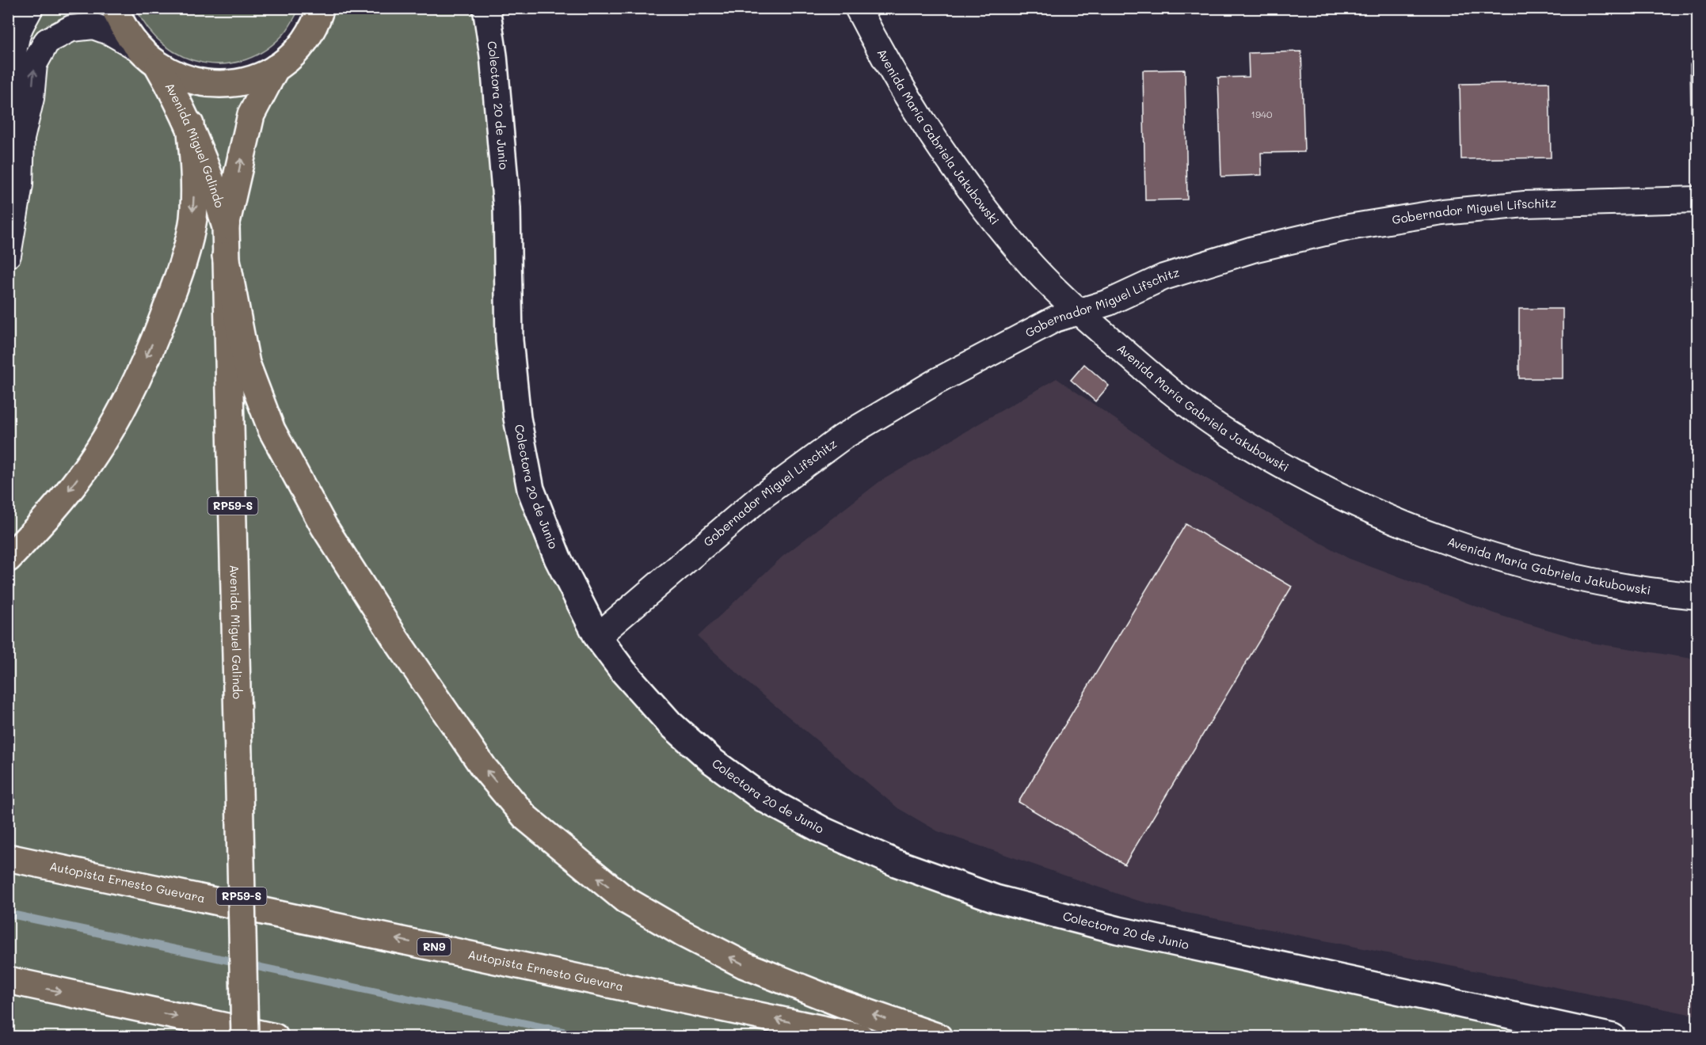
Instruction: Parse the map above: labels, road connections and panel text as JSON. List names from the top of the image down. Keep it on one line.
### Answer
{"streets":{"main road":["Colectora 20 de Junio","Avenida Miguel Galindo","RP59-S","Autopista Ernesto Guevara","RN9"],"street":["Avenida María Gabriela Jakubowski","Gobernador Miguel Lifschitz"]},"crossings":[["Colectora 20 de Junio","Gobernador Miguel Lifschitz"],["Avenida María Gabriela Jakubowski","Gobernador Miguel Lifschitz"]],"house_numbers":["1940"]}
